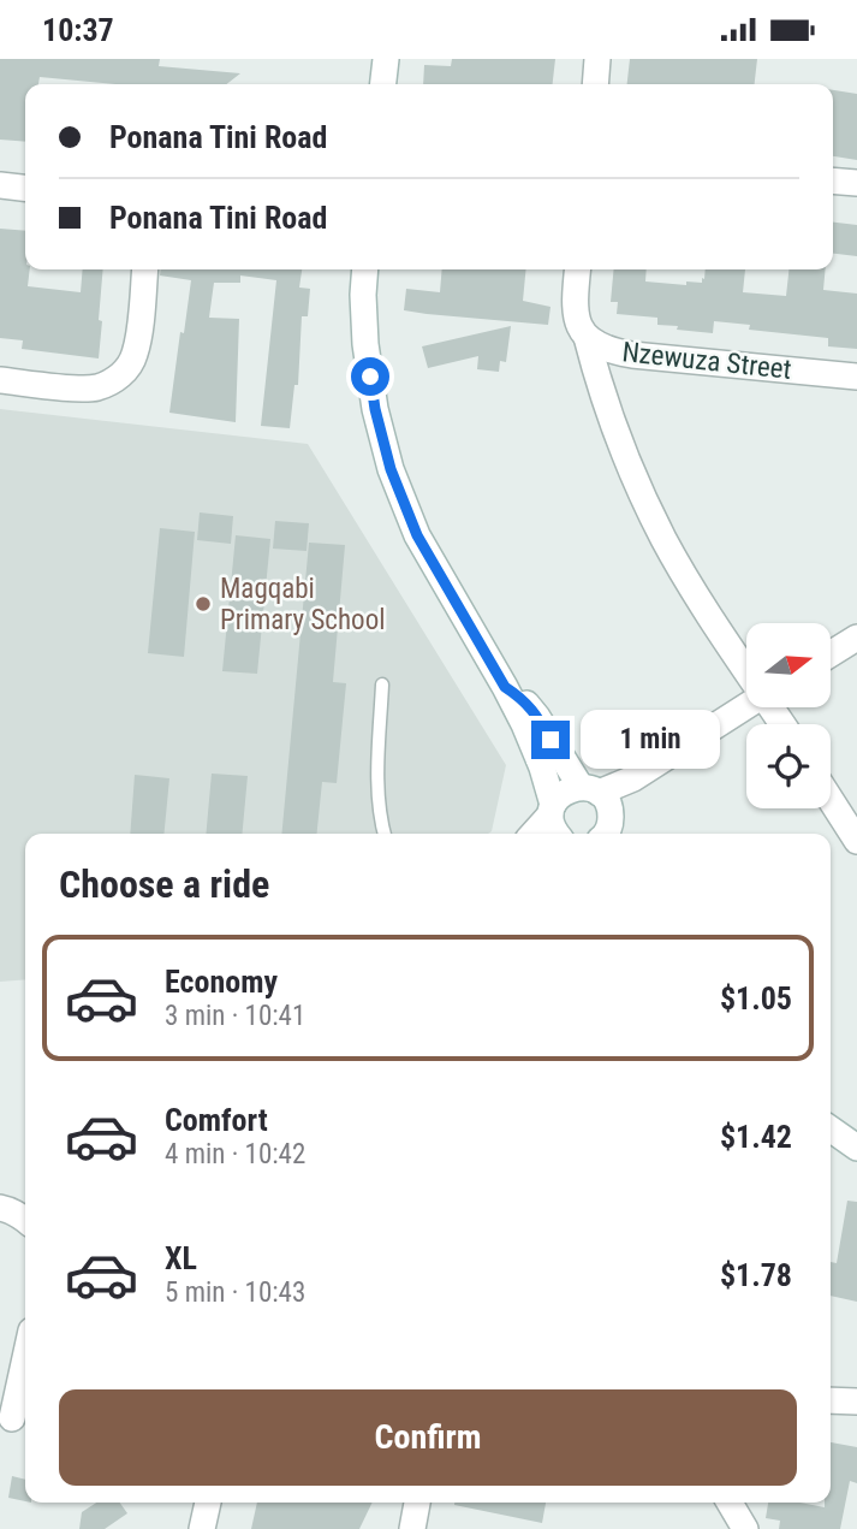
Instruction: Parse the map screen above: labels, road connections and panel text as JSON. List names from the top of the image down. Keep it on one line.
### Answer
{"streets":{"street":["Nzewuza Street"]},"places":["Magqabi Primary School"],"north":"right","page":{"status":"10:37","banner":["Ponana Tini Road","Ponana Tini Road"],"bubble":"1 min","heading":"Choose a ride","list":[{"name":"Economy","note":"3 min · 10:41","value":"$1.05"},{"name":"Comfort","note":"4 min · 10:42","value":"$1.42"},{"name":"XL","note":"5 min · 10:43","value":"$1.78"}],"buttons":"Confirm"}}
